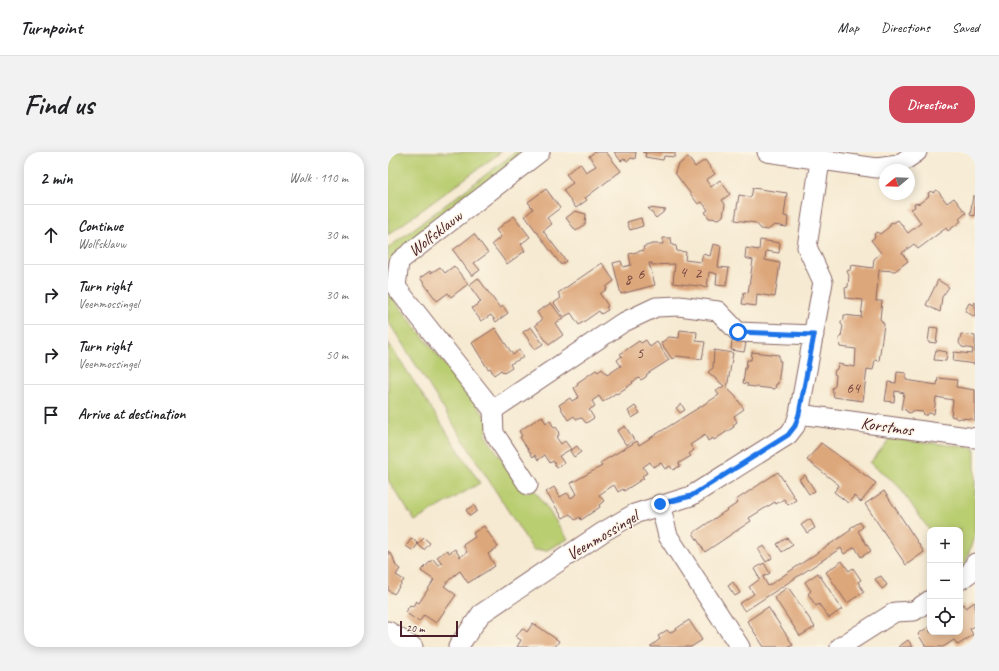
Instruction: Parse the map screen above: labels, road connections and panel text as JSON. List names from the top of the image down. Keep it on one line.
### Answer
{"streets":{"street":["Wolfsklauw","Korstmos","Veenmossingel"]},"crossings":[["Korstmos","Veenmossingel"]],"house_numbers":["4","2","6","8","5","64"],"scale_bar":"20 m","north":"left","page":{"header":"Turnpoint","nav":["Map","Directions","Saved"],"buttons":"Directions","title":"Find us","heading":["2 min","Walk · 110 m"],"list":[["Continue","Wolfsklauw","30 m"],["Turn right","Veenmossingel","30 m"],["Turn right","Veenmossingel","50 m"],"Arrive at destination"],"map_buttons":["+","−"],"scale":"20 m"}}
